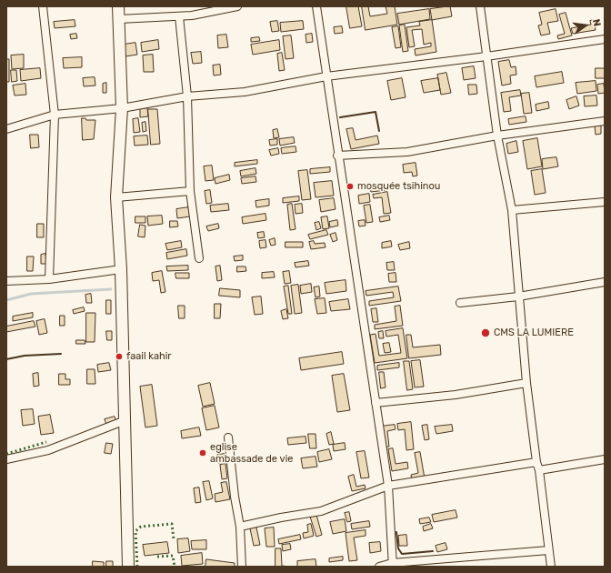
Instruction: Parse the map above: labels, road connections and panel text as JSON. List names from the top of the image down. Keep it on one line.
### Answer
{"places":["mosquée tsihinou","CMS LA LUMIERE","faail kahir","eglise ambassade de vie"],"north":"right"}
